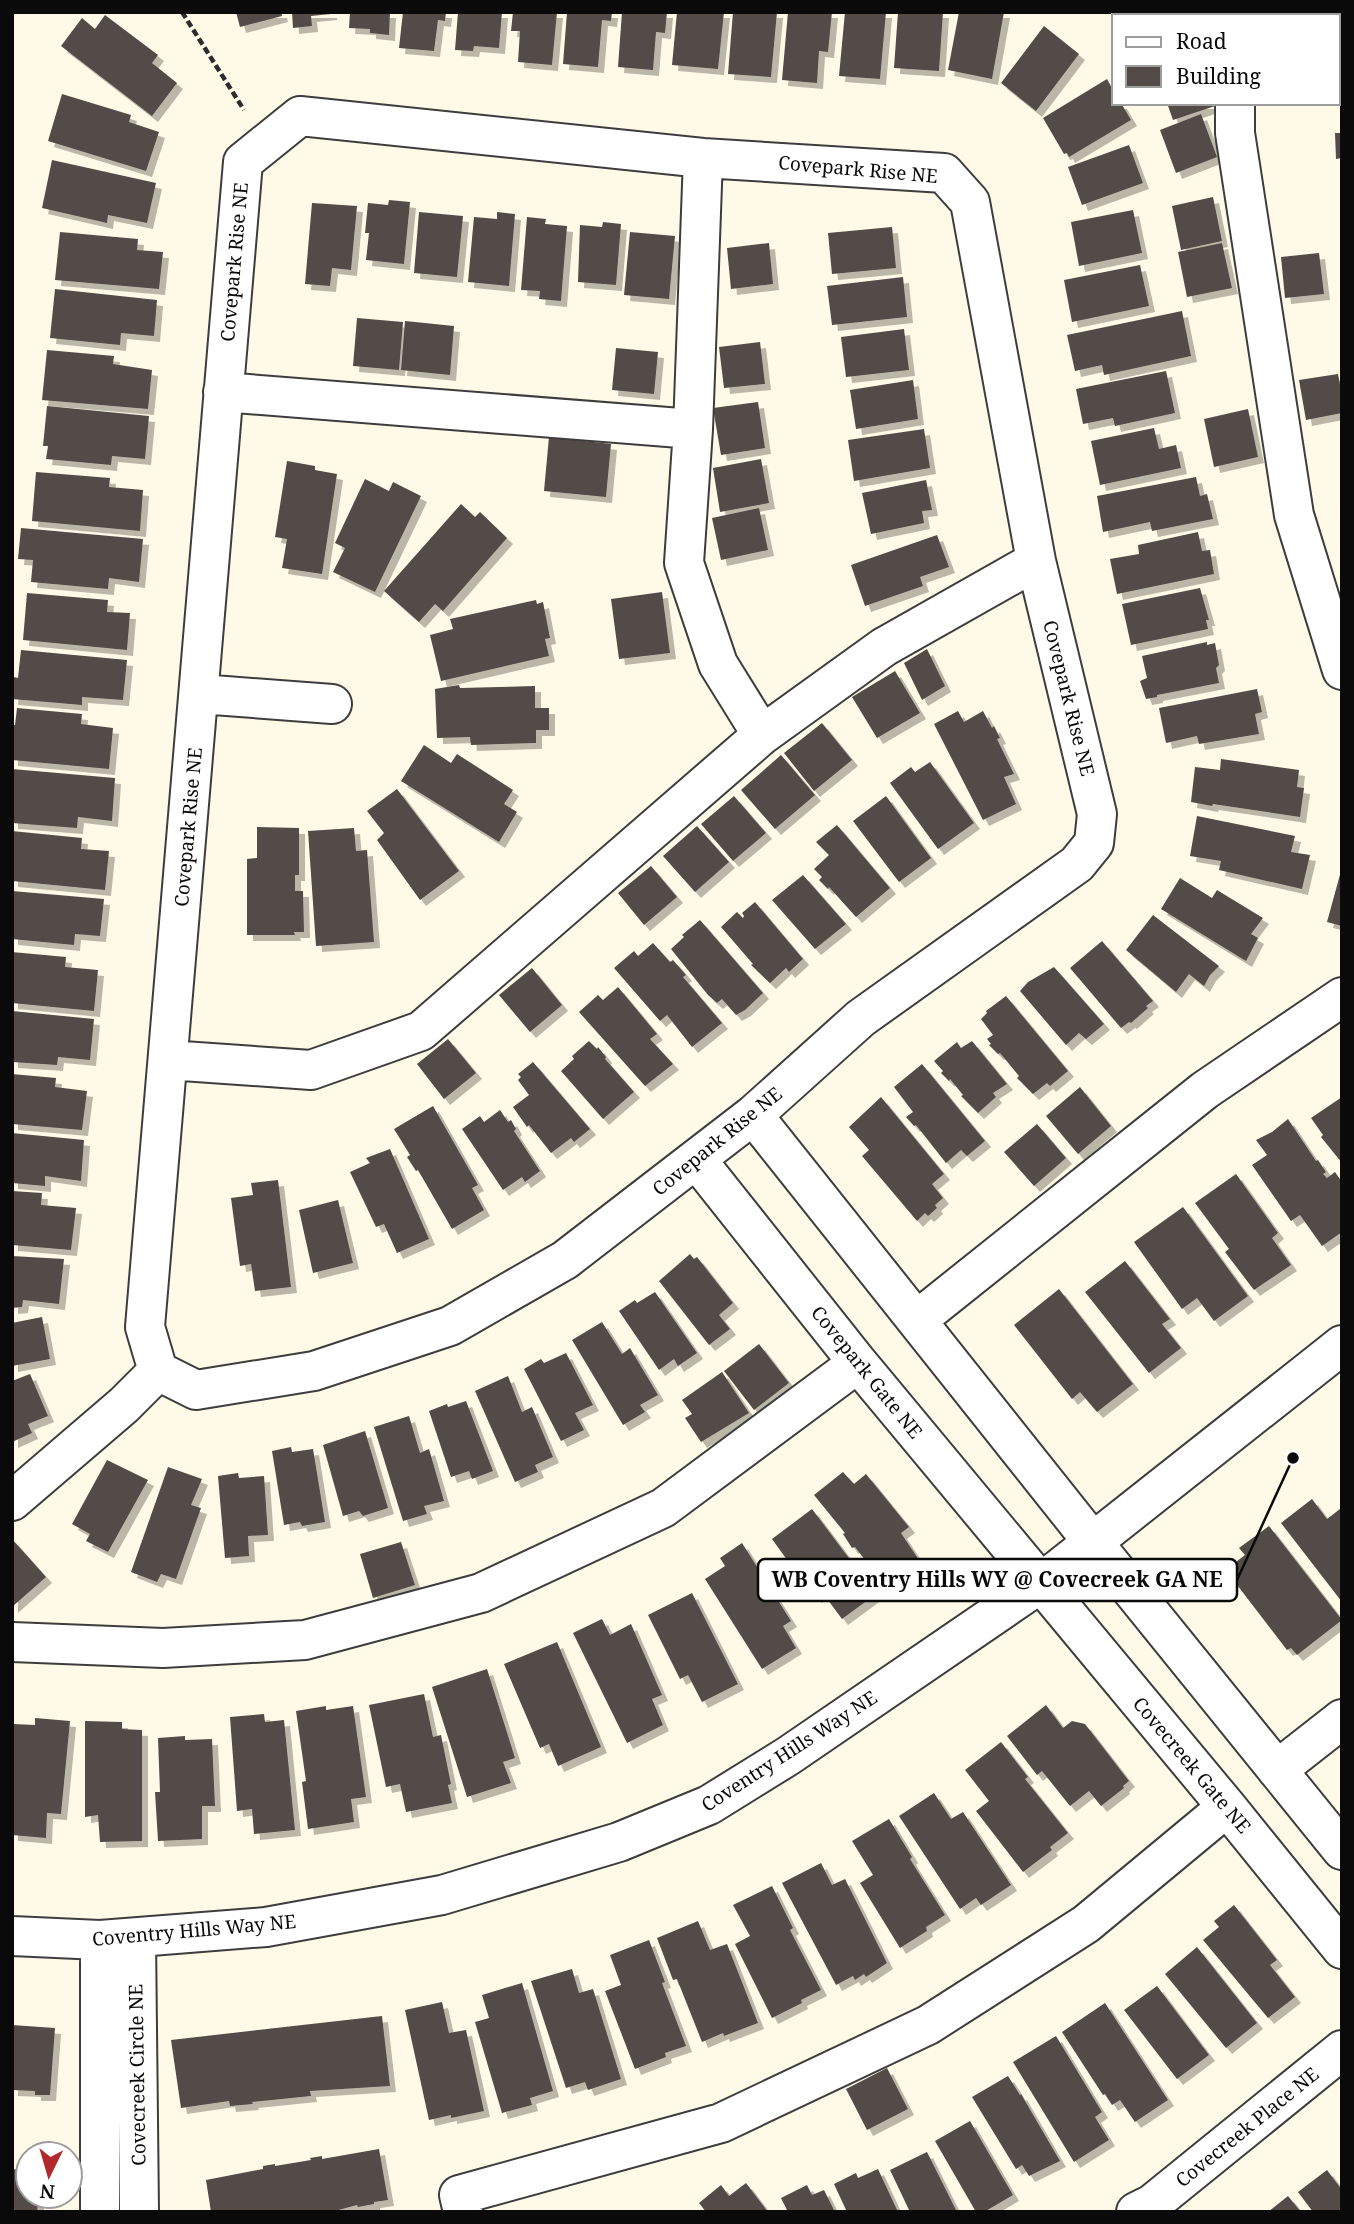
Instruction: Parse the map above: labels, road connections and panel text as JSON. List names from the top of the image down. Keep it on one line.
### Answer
{"streets":{"street":["Covepark Rise NE","Covepark Gate NE","Coventry Hills Way NE","Covecreek Gate NE","Covecreek Circle NE","Covecreek Place NE"]},"crossings":[["Covepark Rise NE","Covepark Gate NE"],["Covepark Gate NE","Coventry Hills Way NE"],["Covepark Gate NE","Covecreek Gate NE"],["Coventry Hills Way NE","Covecreek Gate NE"],["Coventry Hills Way NE","Covecreek Circle NE"]],"places":["WB Coventry Hills WY @ Covecreek GA NE"],"legend":["Road","Building"],"north":"bottom"}
